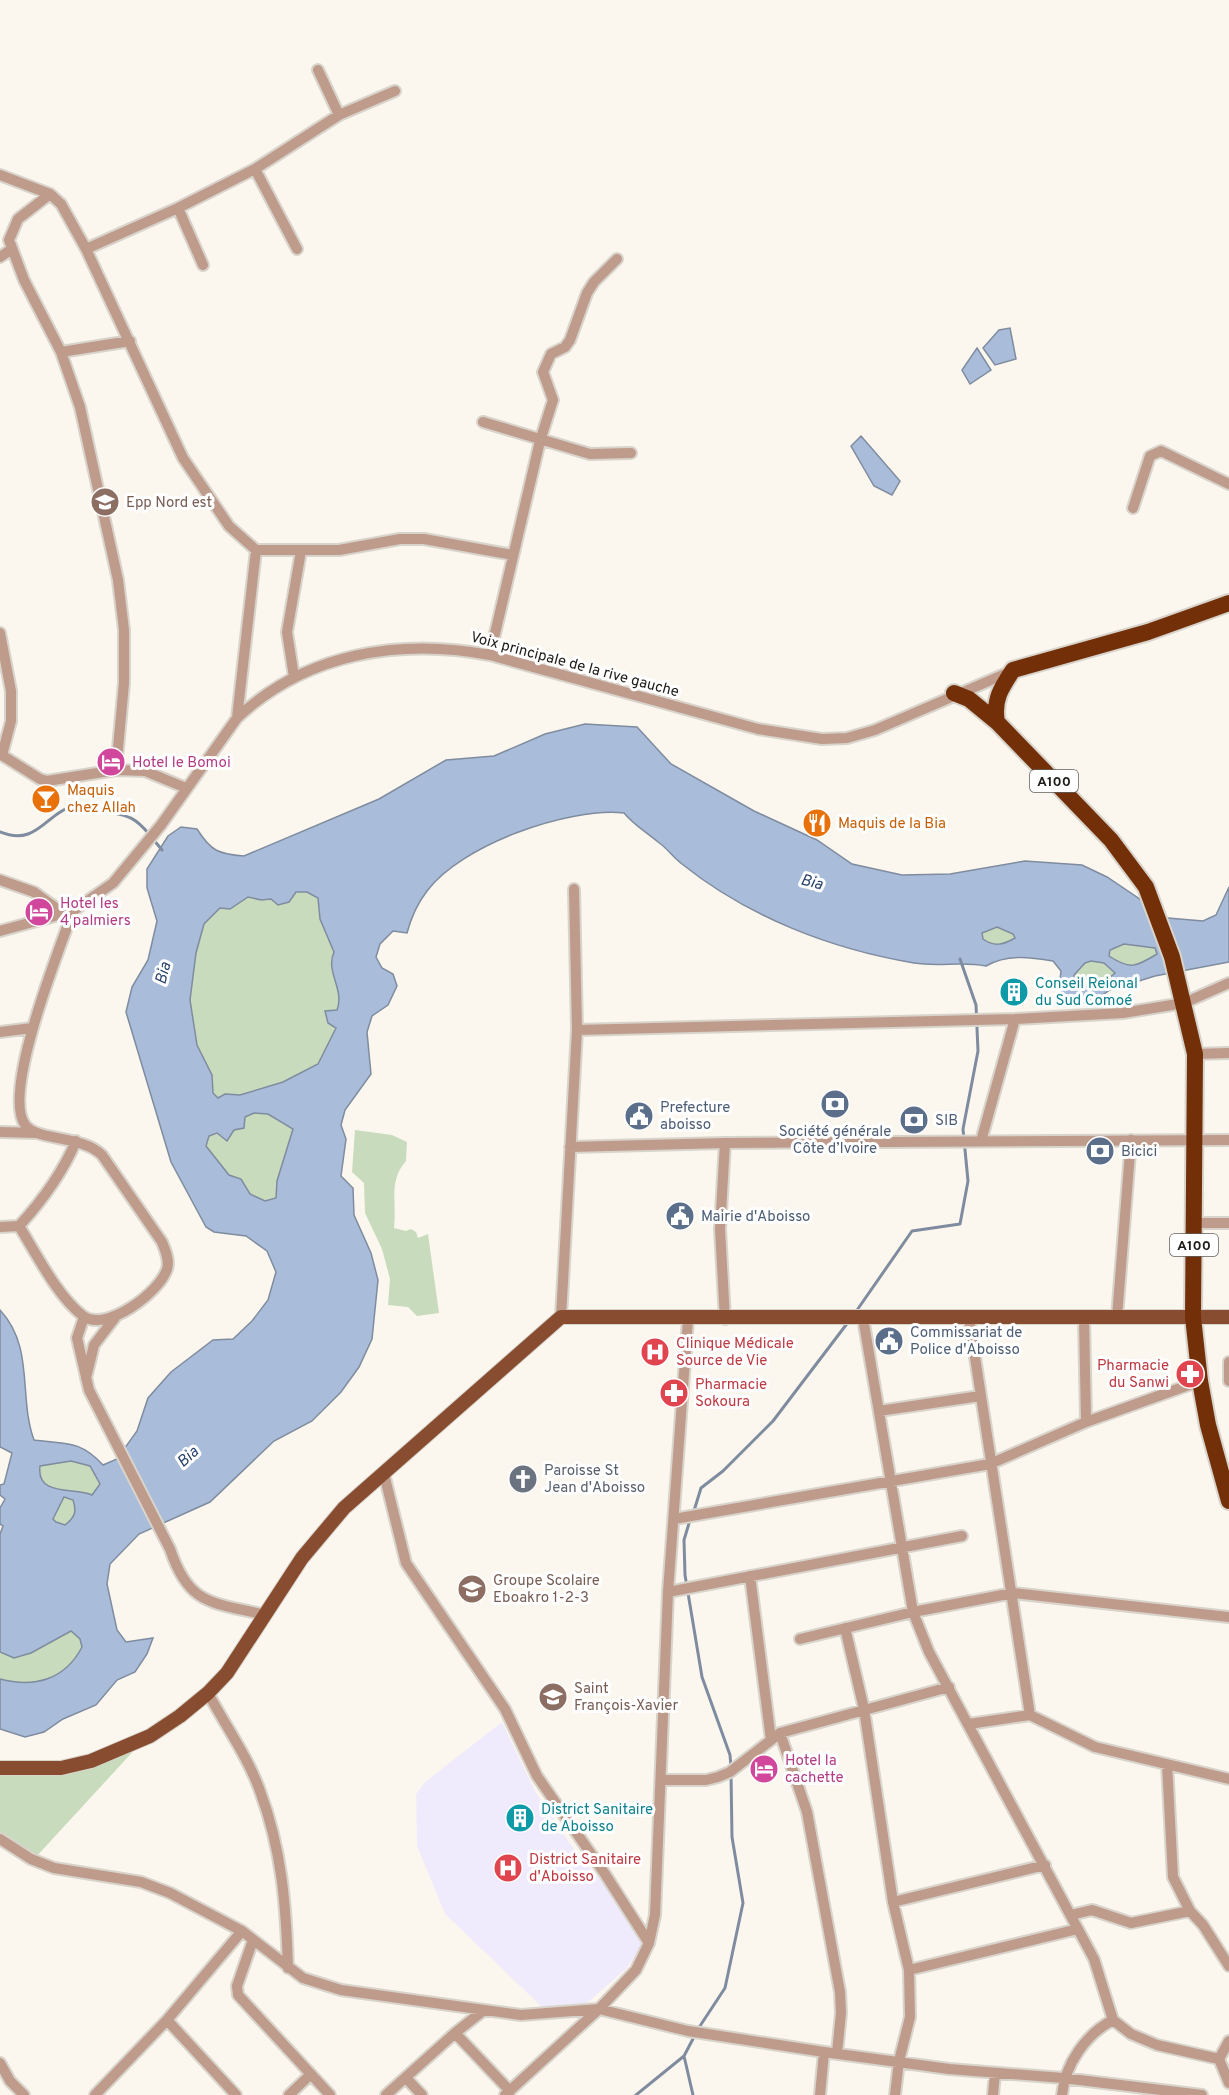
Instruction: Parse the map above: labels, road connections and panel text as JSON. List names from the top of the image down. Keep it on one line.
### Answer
{"streets":{"highway":["A100"],"street":["Voix principale de la rive gauche"]},"water":["Bia"],"places":{"school or university":["Epp Nord est","Groupe Scolaire Eboakro 1-2-3","Saint François-Xavier"],"hotel":["Hotel le Bomoi","Hotel les 4 palmiers","Hotel la cachette"],"bar":["Maquis chez Allah"],"restaurant":["Maquis de la Bia"],"building":["Conseil Reional du Sud Comoé","District Sanitaire de Aboisso"],"bank":["Société générale Côte d’Ivoire","SIB","Bicici"],"public building":["Prefecture aboisso","Mairie d'Aboisso","Commissariat de Police d'Aboisso"],"hospital":["Clinique Médicale Source de Vie","District Sanitaire d'Aboisso"],"pharmacy":["Pharmacie du Sanwi","Pharmacie Sokoura"],"church":["Paroisse St Jean d'Aboisso"]}}
